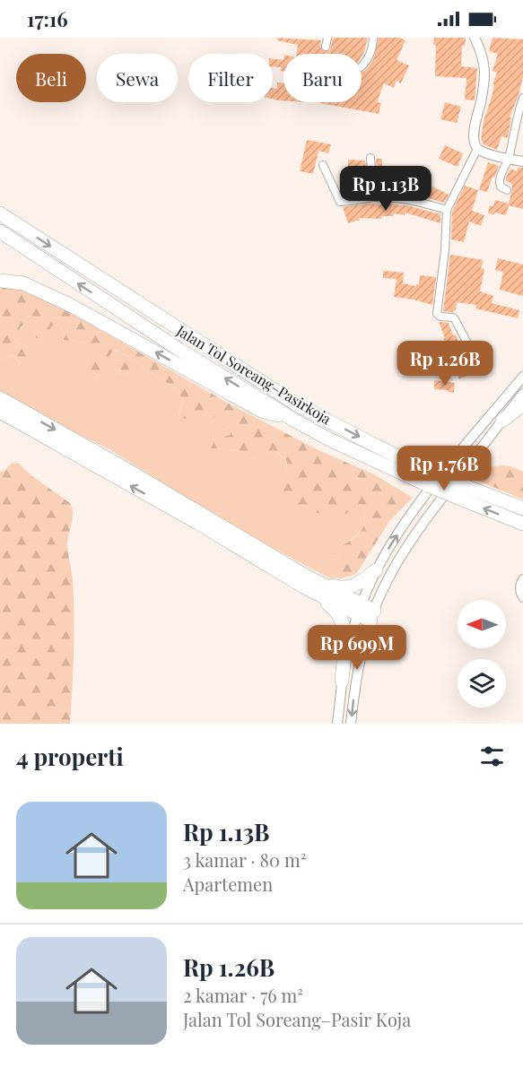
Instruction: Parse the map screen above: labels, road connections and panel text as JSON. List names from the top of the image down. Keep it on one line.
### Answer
{"streets":{"highway":["Jalan Tol Soreang–Pasirkoja"]},"north":"left","page":{"status":"17:16","chip":["Beli","Sewa","Filter","Baru"],"price":["Rp 1.13B","Rp 1.26B","Rp 1.76B","Rp 699M"],"heading":"4 properti","list":[{"name":"Rp 1.13B","note":"3 kamar · 80 m² · Apartemen"},{"name":"Rp 1.26B","note":"2 kamar · 76 m² · Jalan Tol Soreang–Pasir Koja"}]}}
